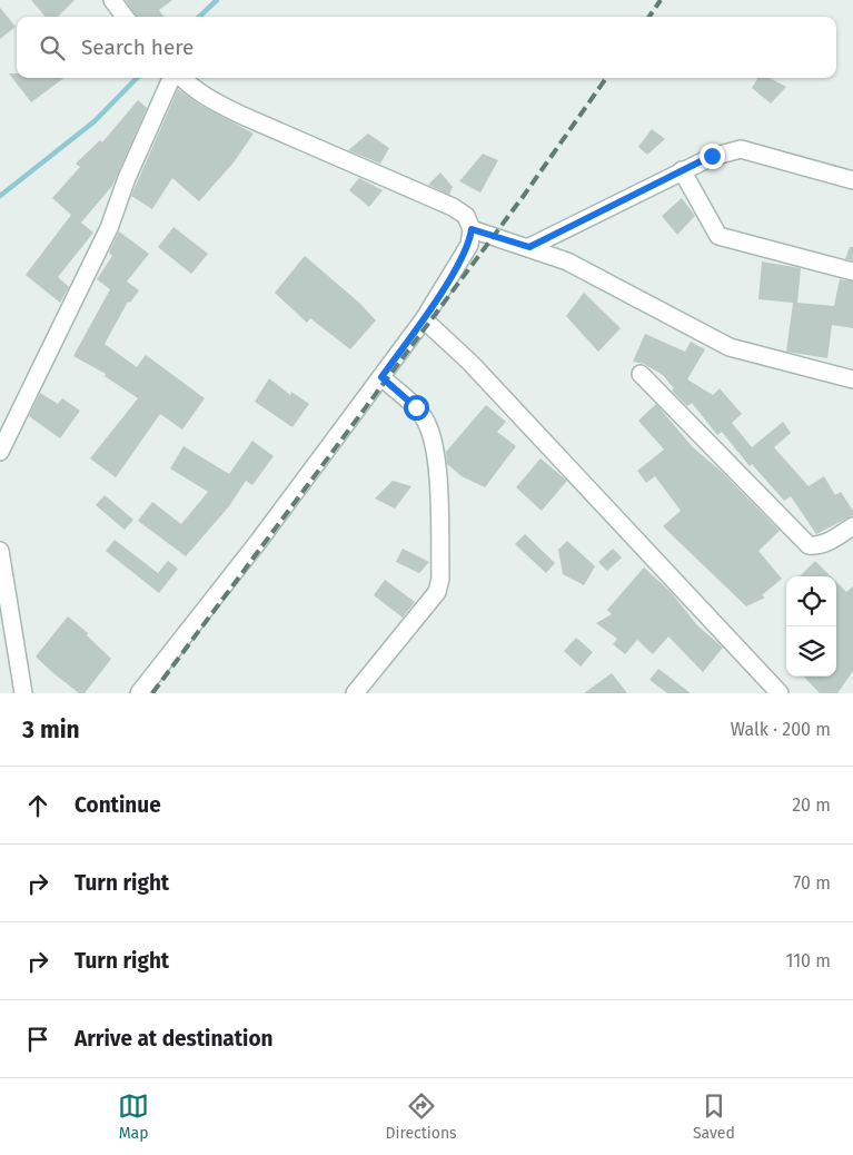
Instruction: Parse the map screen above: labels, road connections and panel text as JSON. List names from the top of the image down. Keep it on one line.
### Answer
{"page":{"search":"Search here","heading":["3 min","Walk · 200 m"],"list":[["Continue","20 m"],["Turn right","70 m"],["Turn right","110 m"],"Arrive at destination"],"nav":["Map","Directions","Saved"]}}
